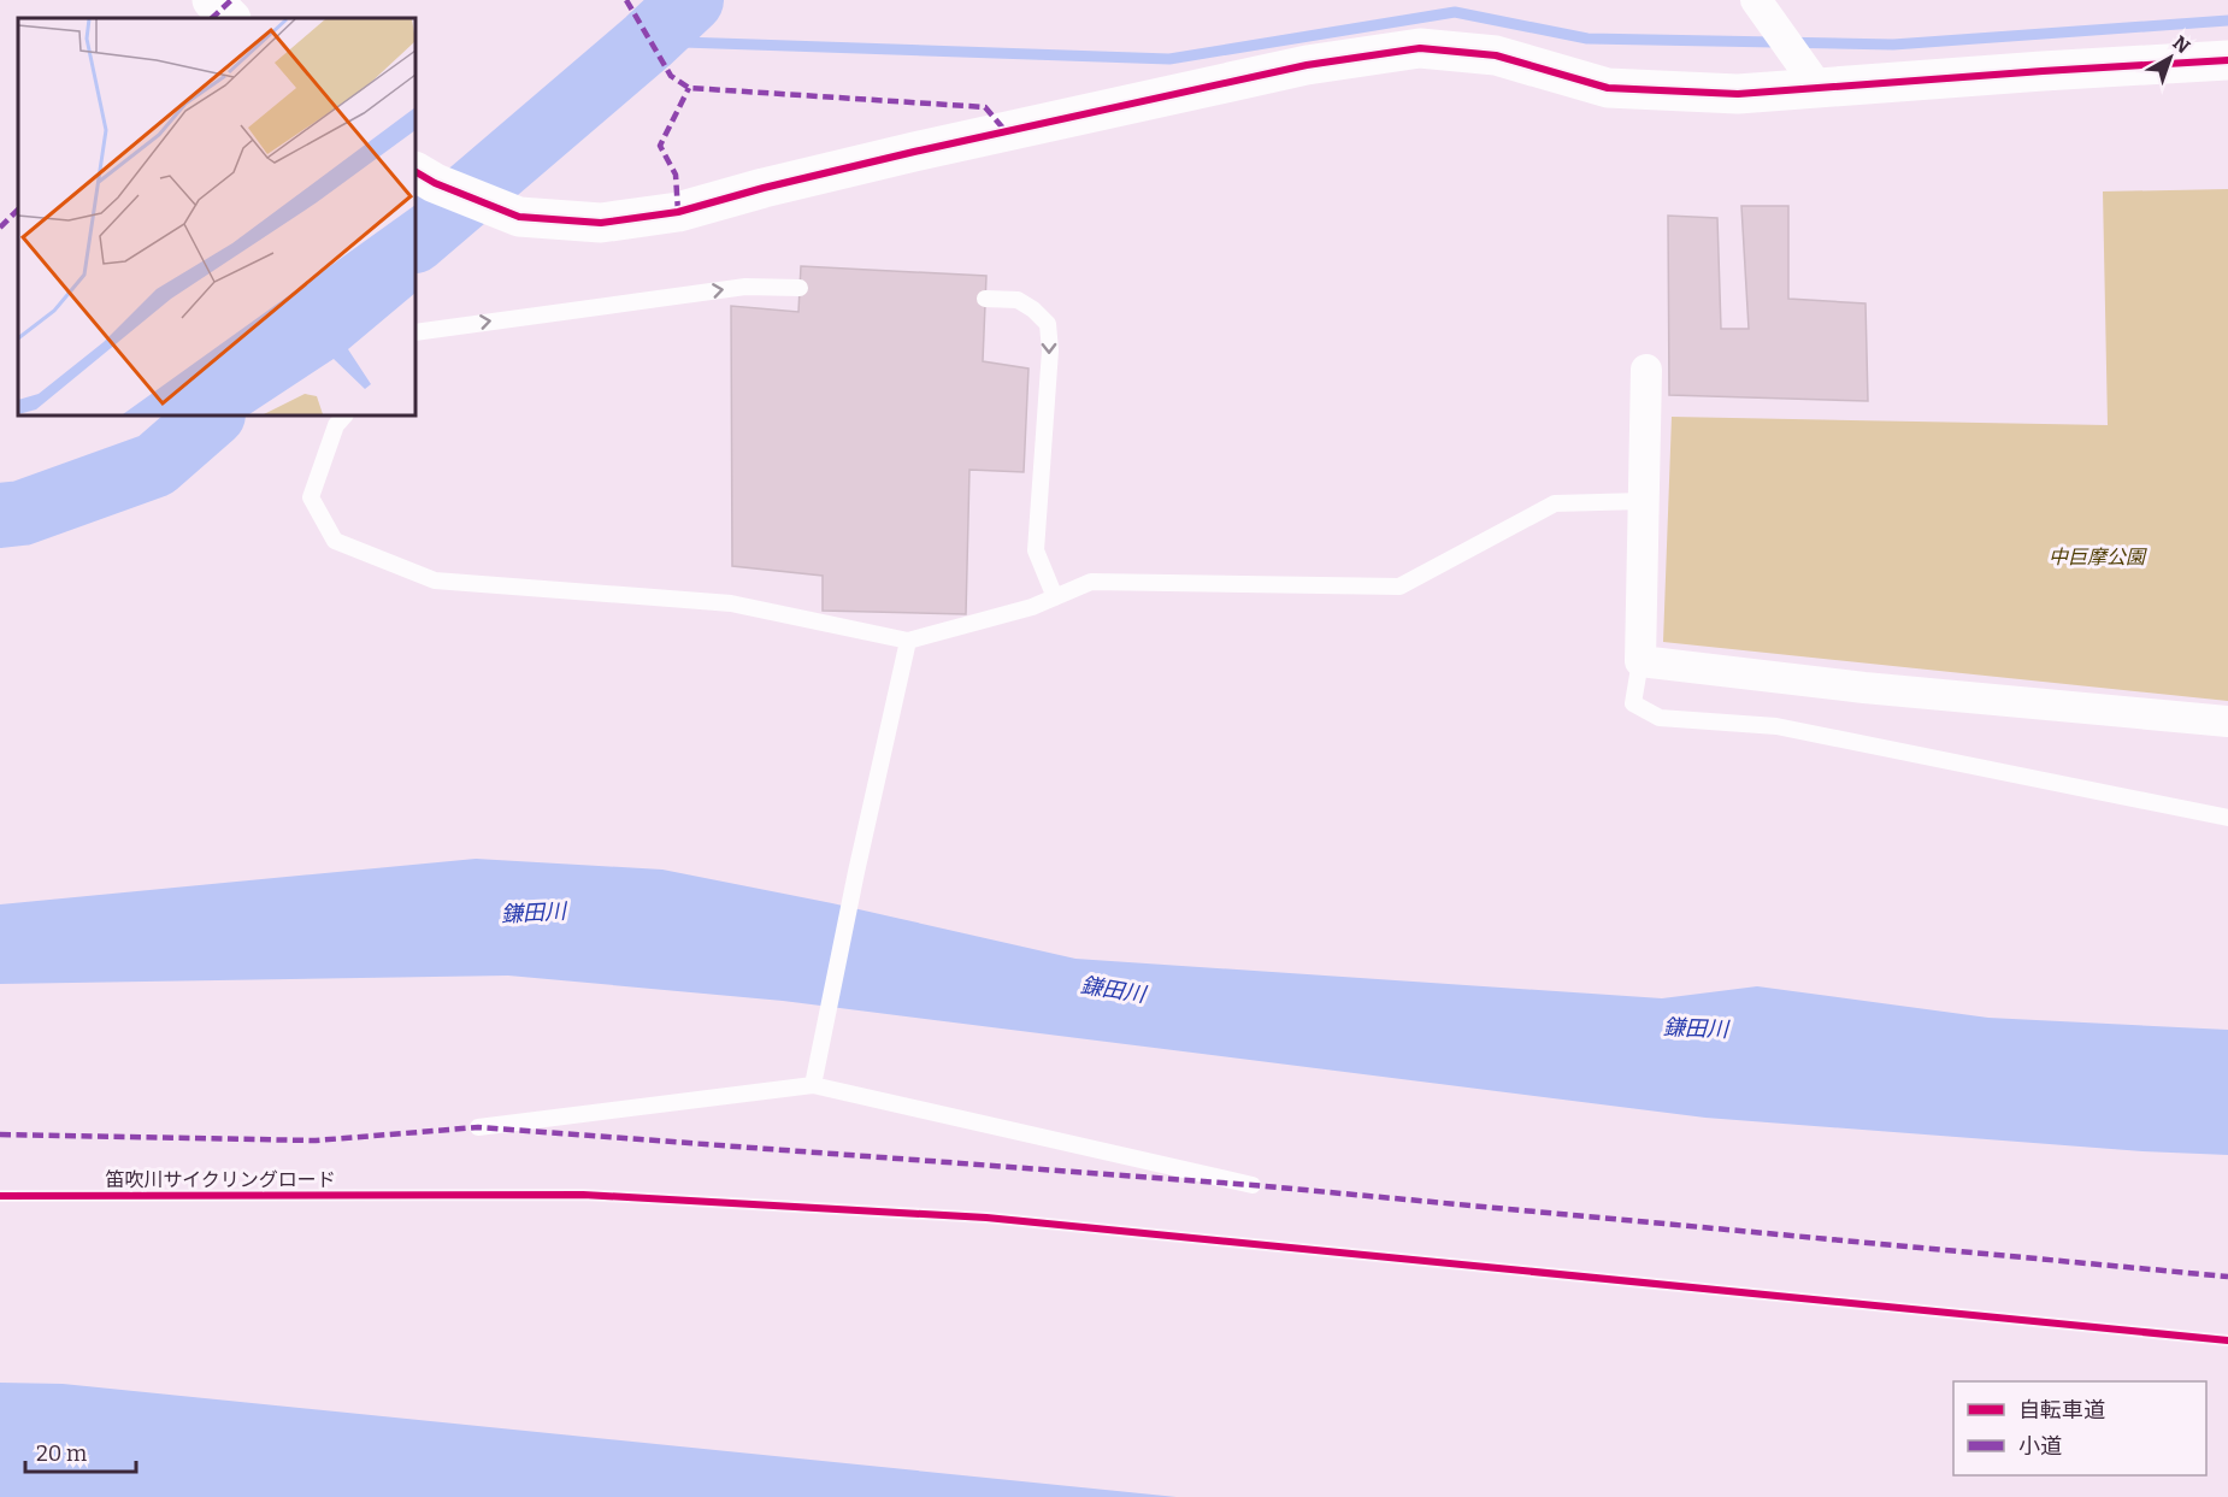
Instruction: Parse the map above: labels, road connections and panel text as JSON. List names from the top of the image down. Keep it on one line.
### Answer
{"streets":{"cycle path":["笛吹川サイクリングロード"]},"water":["鎌田川"],"parks":["中巨摩公園"],"legend":["自転車道","小道"],"scale_bar":"20 m","north":"top right"}
